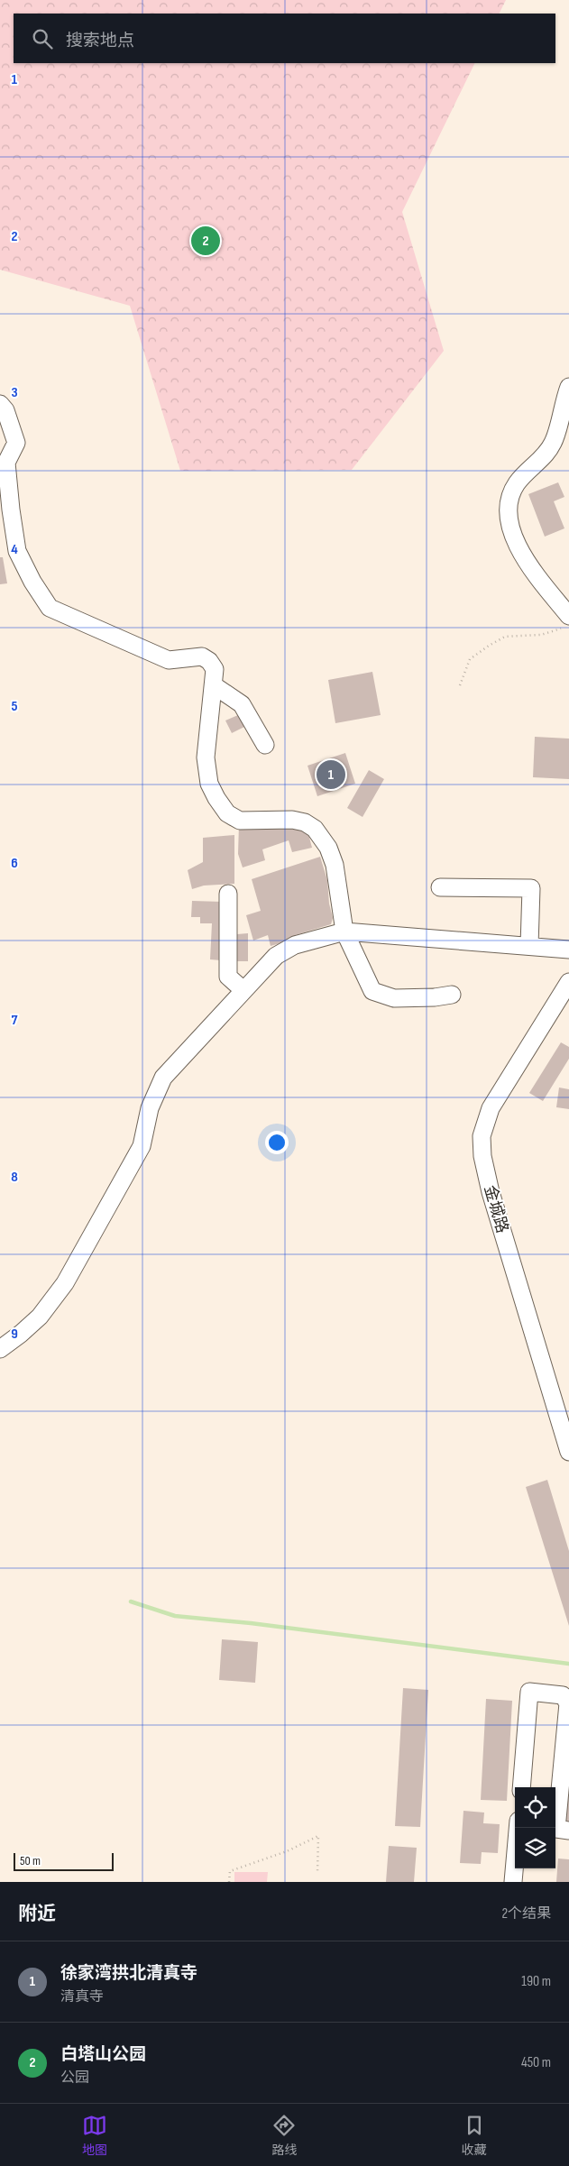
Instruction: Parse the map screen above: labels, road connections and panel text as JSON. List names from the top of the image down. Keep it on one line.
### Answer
{"streets":{"street":["金城路"]},"scale_bar":"50 m","page":{"search":"搜索地点","pins":["2","1"],"scale":"50 m","heading":["附近","2个结果"],"list":[{"mark":"1","name":"徐家湾拱北清真寺","note":"清真寺","value":"190 m"},{"mark":"2","name":"白塔山公园","note":"公园","value":"450 m"}],"nav":["地图","路线","收藏"]},"grid":{"rows":["1","2","3","4","5","6","7","8","9"]}}
